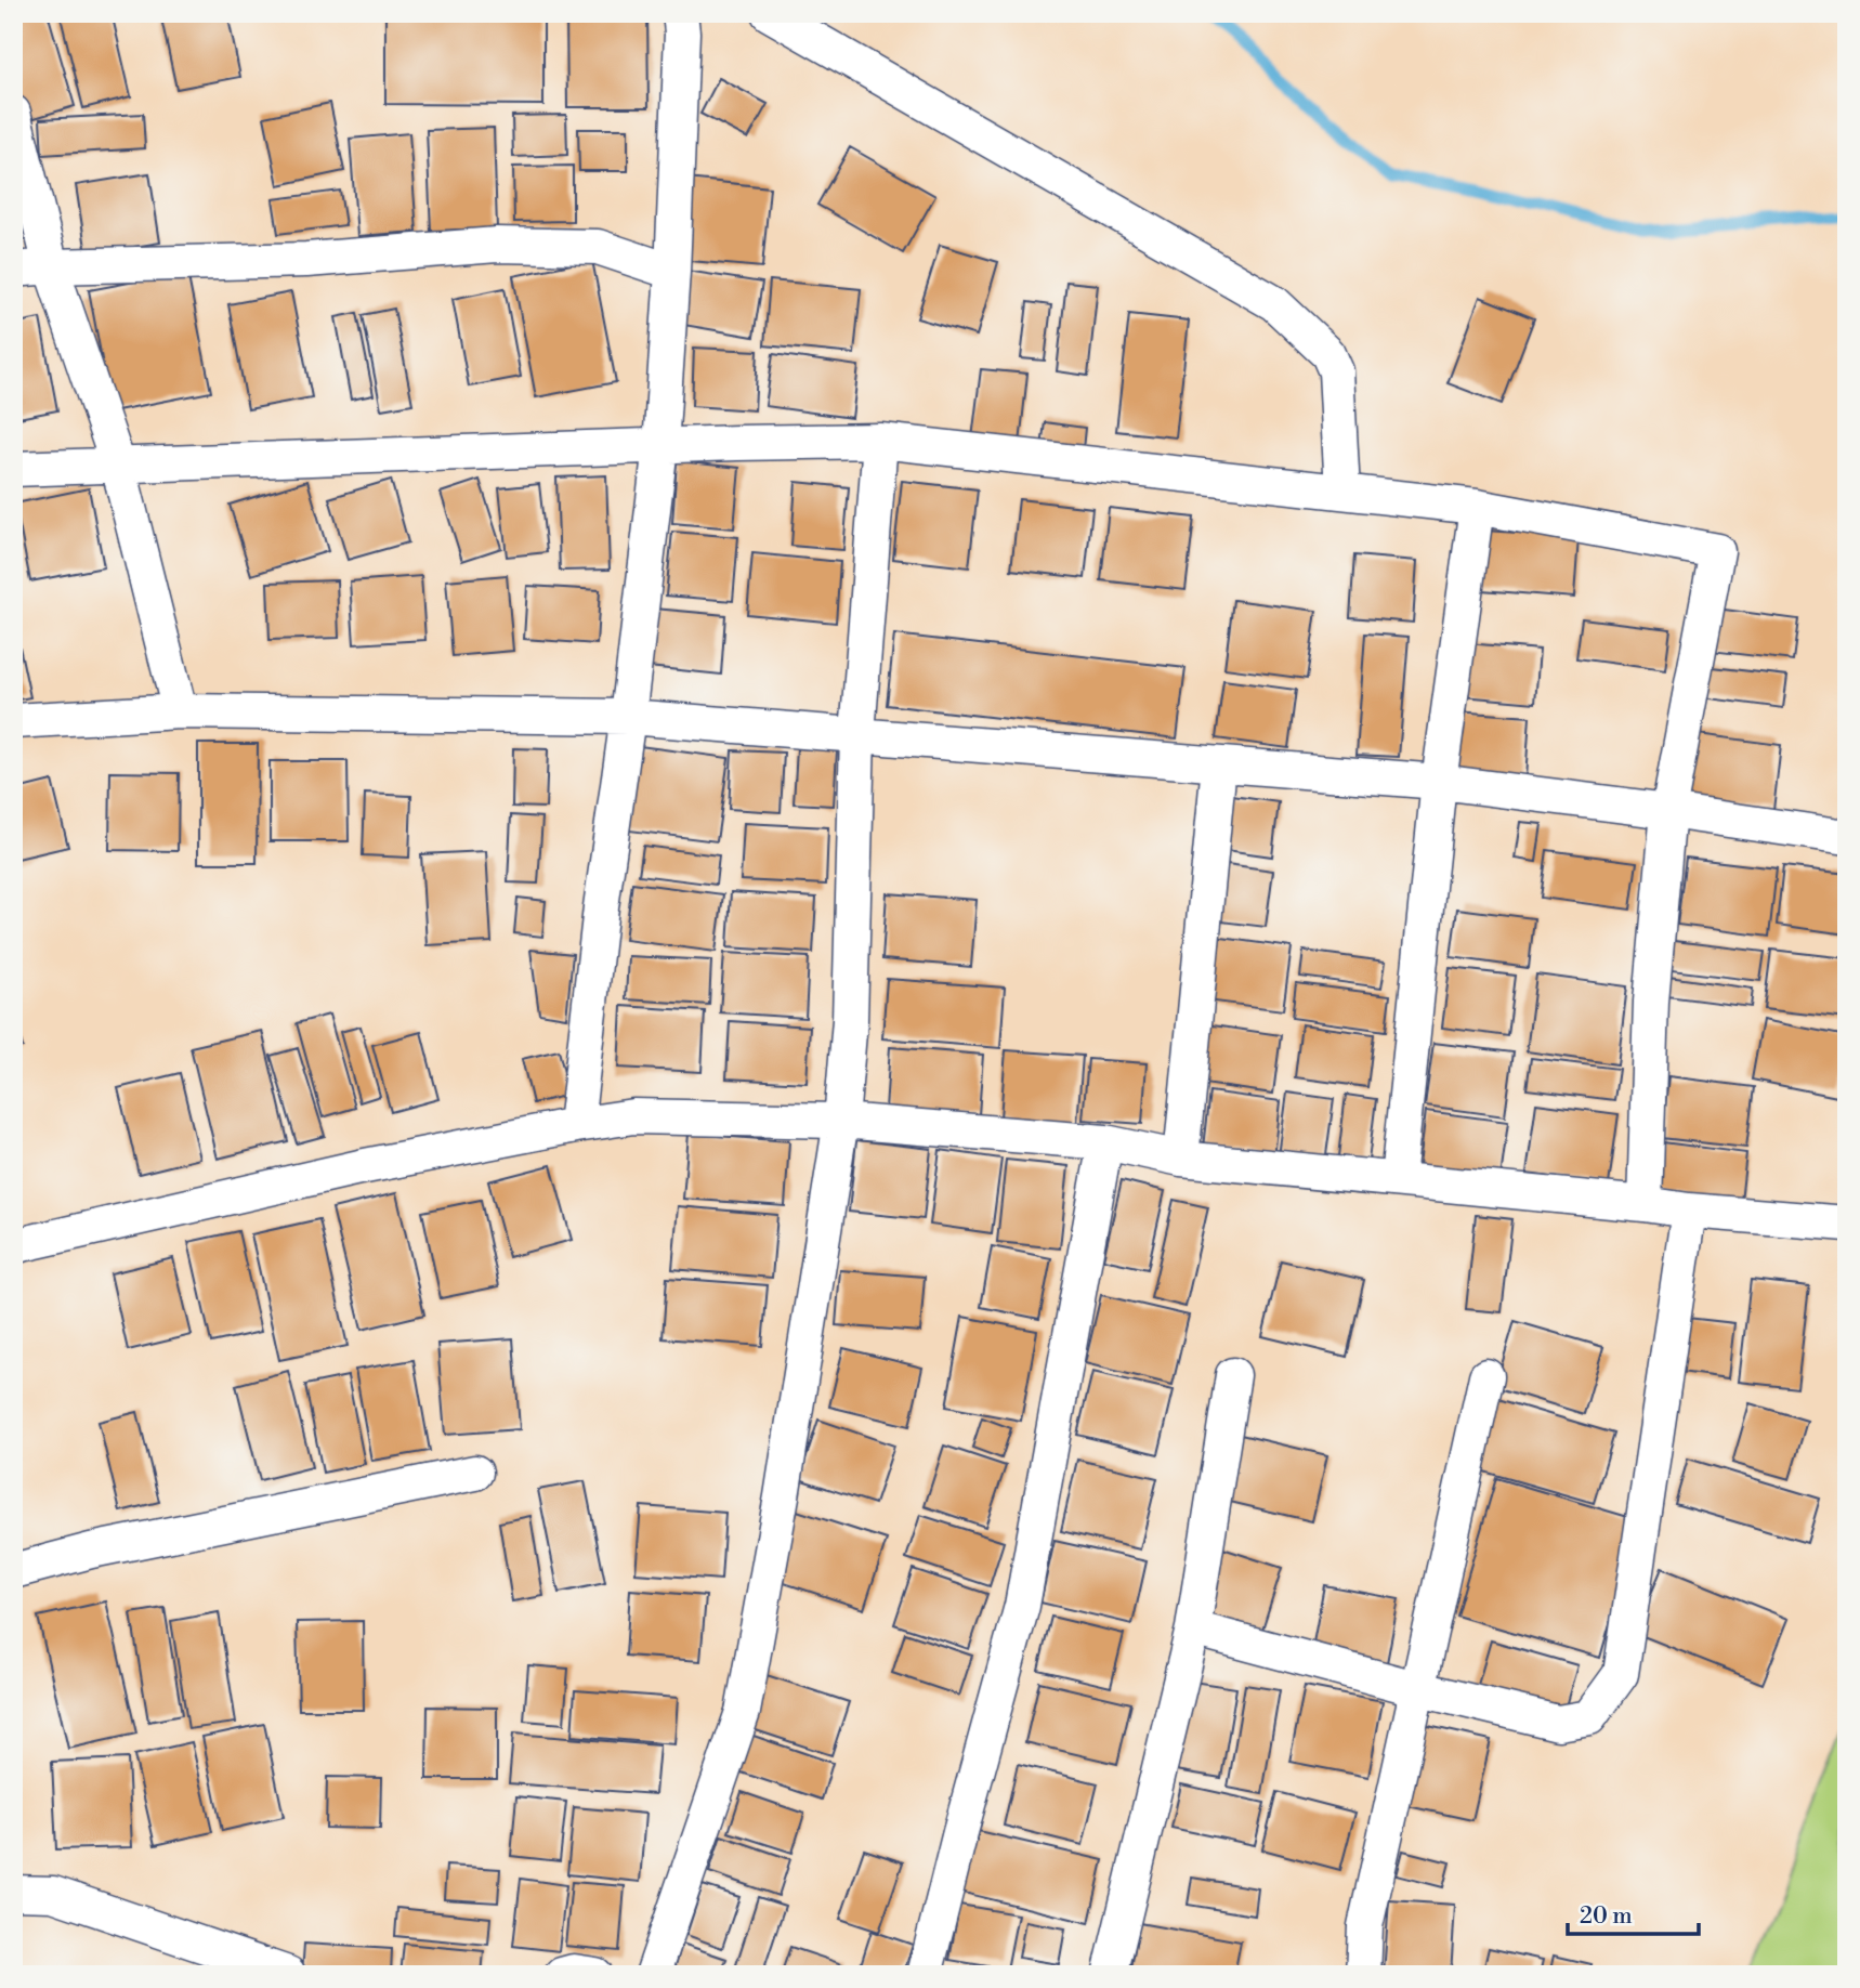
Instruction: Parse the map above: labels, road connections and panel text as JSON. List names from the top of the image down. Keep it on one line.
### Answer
{"scale_bar":"20 m"}
